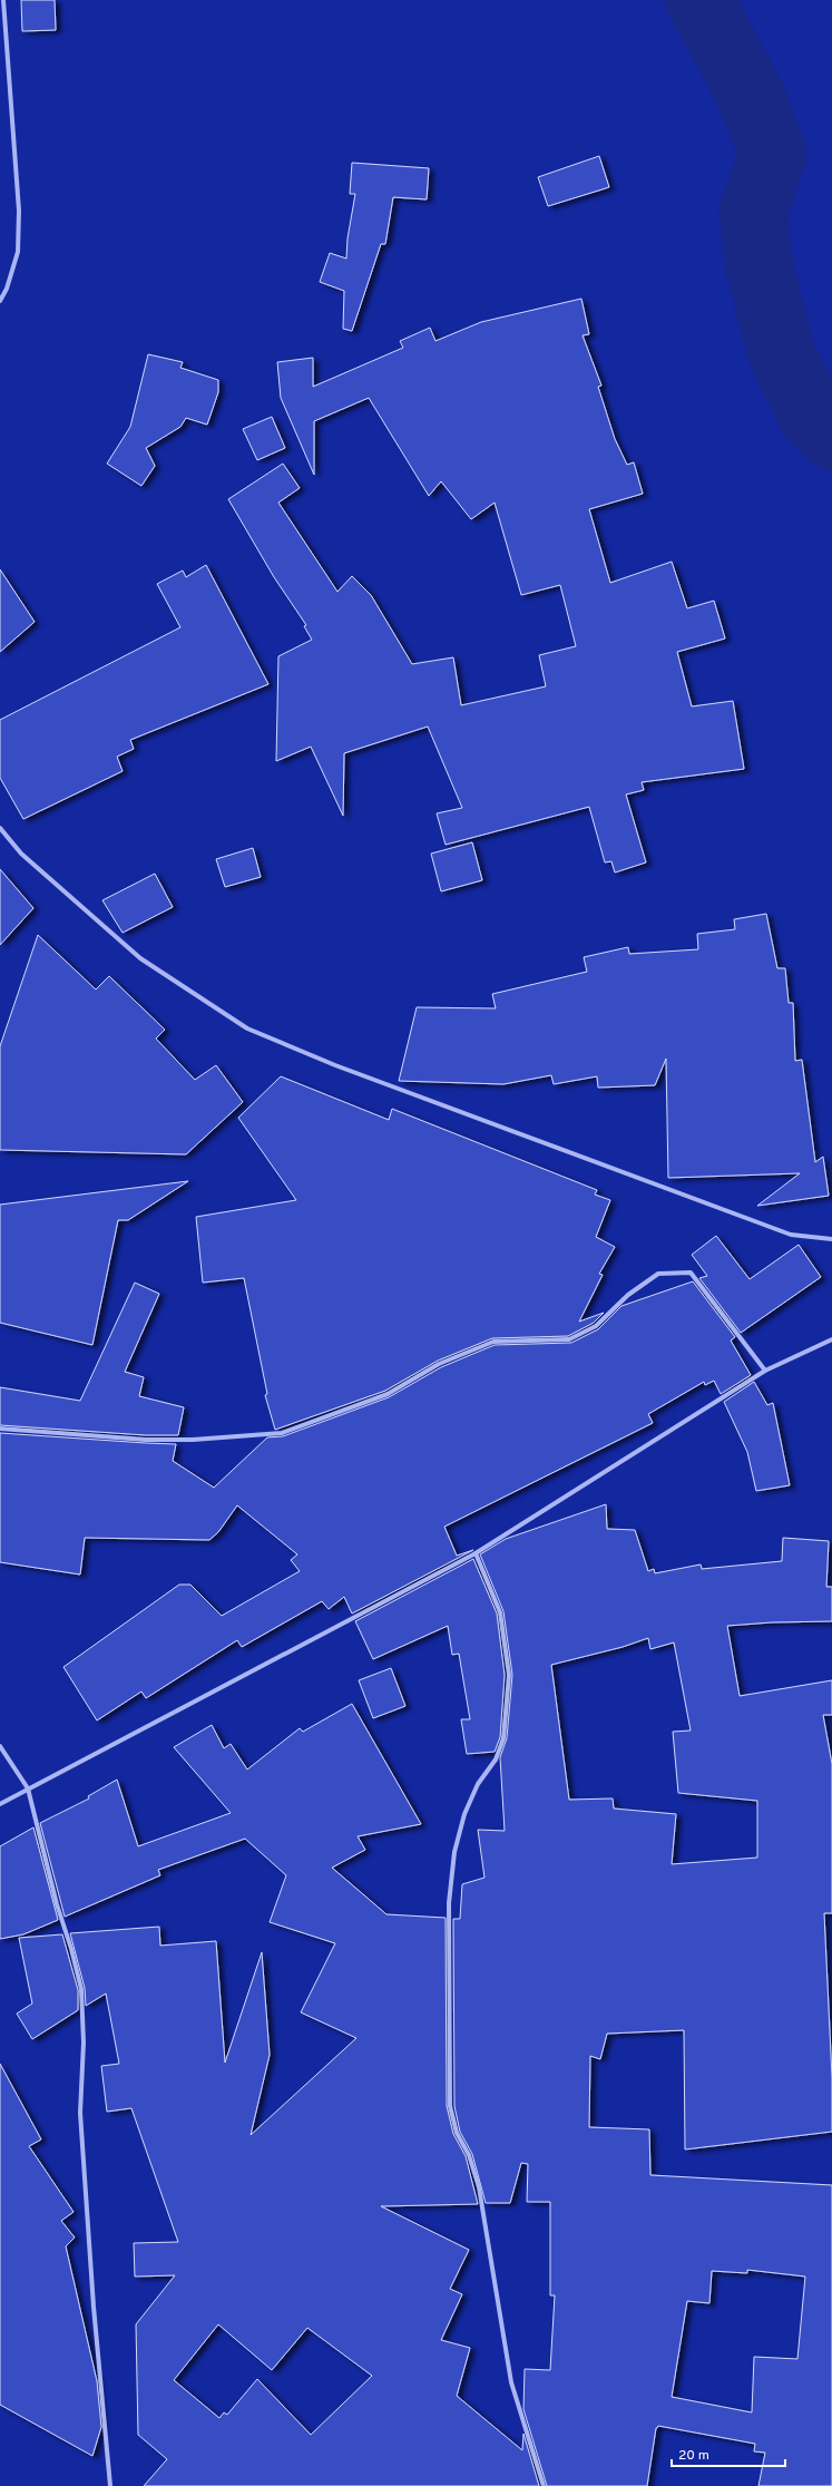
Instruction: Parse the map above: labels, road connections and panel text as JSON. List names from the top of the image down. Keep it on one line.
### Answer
{"scale_bar":"20 m"}
